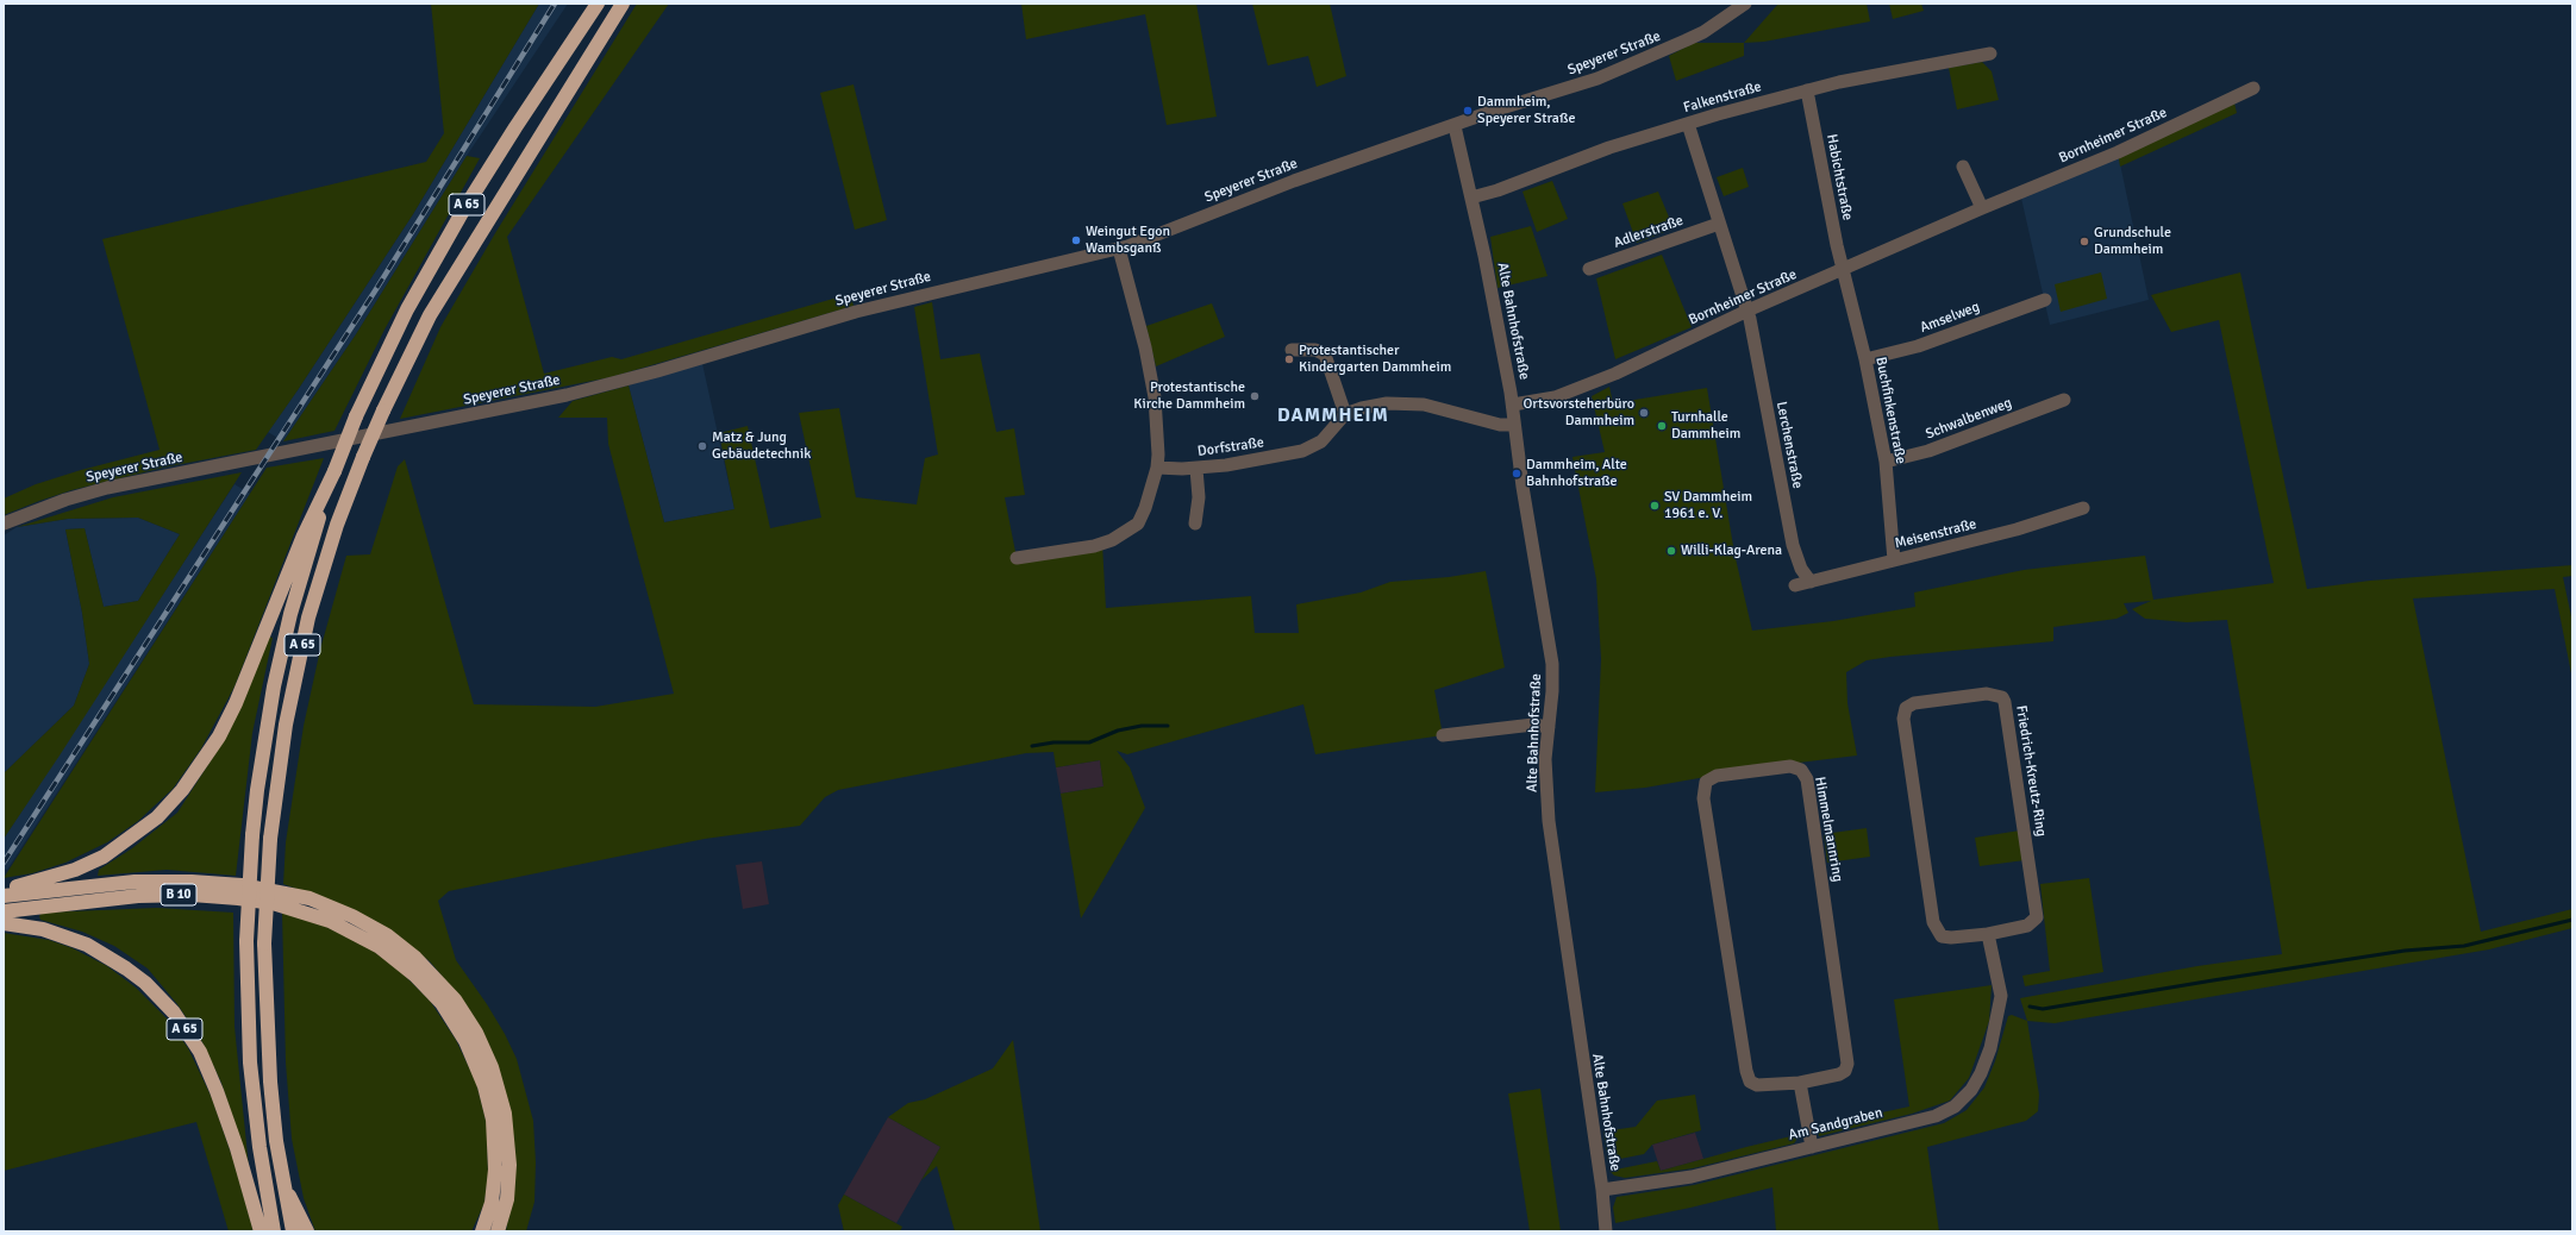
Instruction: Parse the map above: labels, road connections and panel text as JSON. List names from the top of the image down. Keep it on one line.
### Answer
{"streets":{"highway":["A 65","B 10"],"street":["Speyerer Straße","Falkenstraße","Bornheimer Straße","Habichtstraße","Adlerstraße","Amselweg","Alte Bahnhofstraße","Buchfinkenstraße","Schwalbenweg","Lerchenstraße","Dorfstraße","Meisenstraße","Friedrich-Kreutz-Ring","Himmelmannring","Am Sandgraben"]},"crossings":[["Speyerer Straße","Alte Bahnhofstraße"],["Falkenstraße","Habichtstraße"],["Falkenstraße","Alte Bahnhofstraße"],["Bornheimer Straße","Habichtstraße"],["Bornheimer Straße","Alte Bahnhofstraße"],["Bornheimer Straße","Buchfinkenstraße"],["Bornheimer Straße","Lerchenstraße"],["Habichtstraße","Buchfinkenstraße"],["Amselweg","Buchfinkenstraße"],["Alte Bahnhofstraße","Am Sandgraben"],["Buchfinkenstraße","Schwalbenweg"],["Buchfinkenstraße","Meisenstraße"],["Lerchenstraße","Meisenstraße"],["Friedrich-Kreutz-Ring","Am Sandgraben"]],"districts":["DAMMHEIM"],"places":["Dammheim, Speyerer Straße","Weingut Egon Wambsganß","Grundschule Dammheim","Protestantischer Kindergarten Dammheim","Protestantische Kirche Dammheim","Ortsvorsteherbüro Dammheim","Turnhalle Dammheim","Matz & Jung Gebäudetechnik","Dammheim, Alte Bahnhofstraße","SV Dammheim 1961 e. V.","Willi-Klag-Arena"]}
